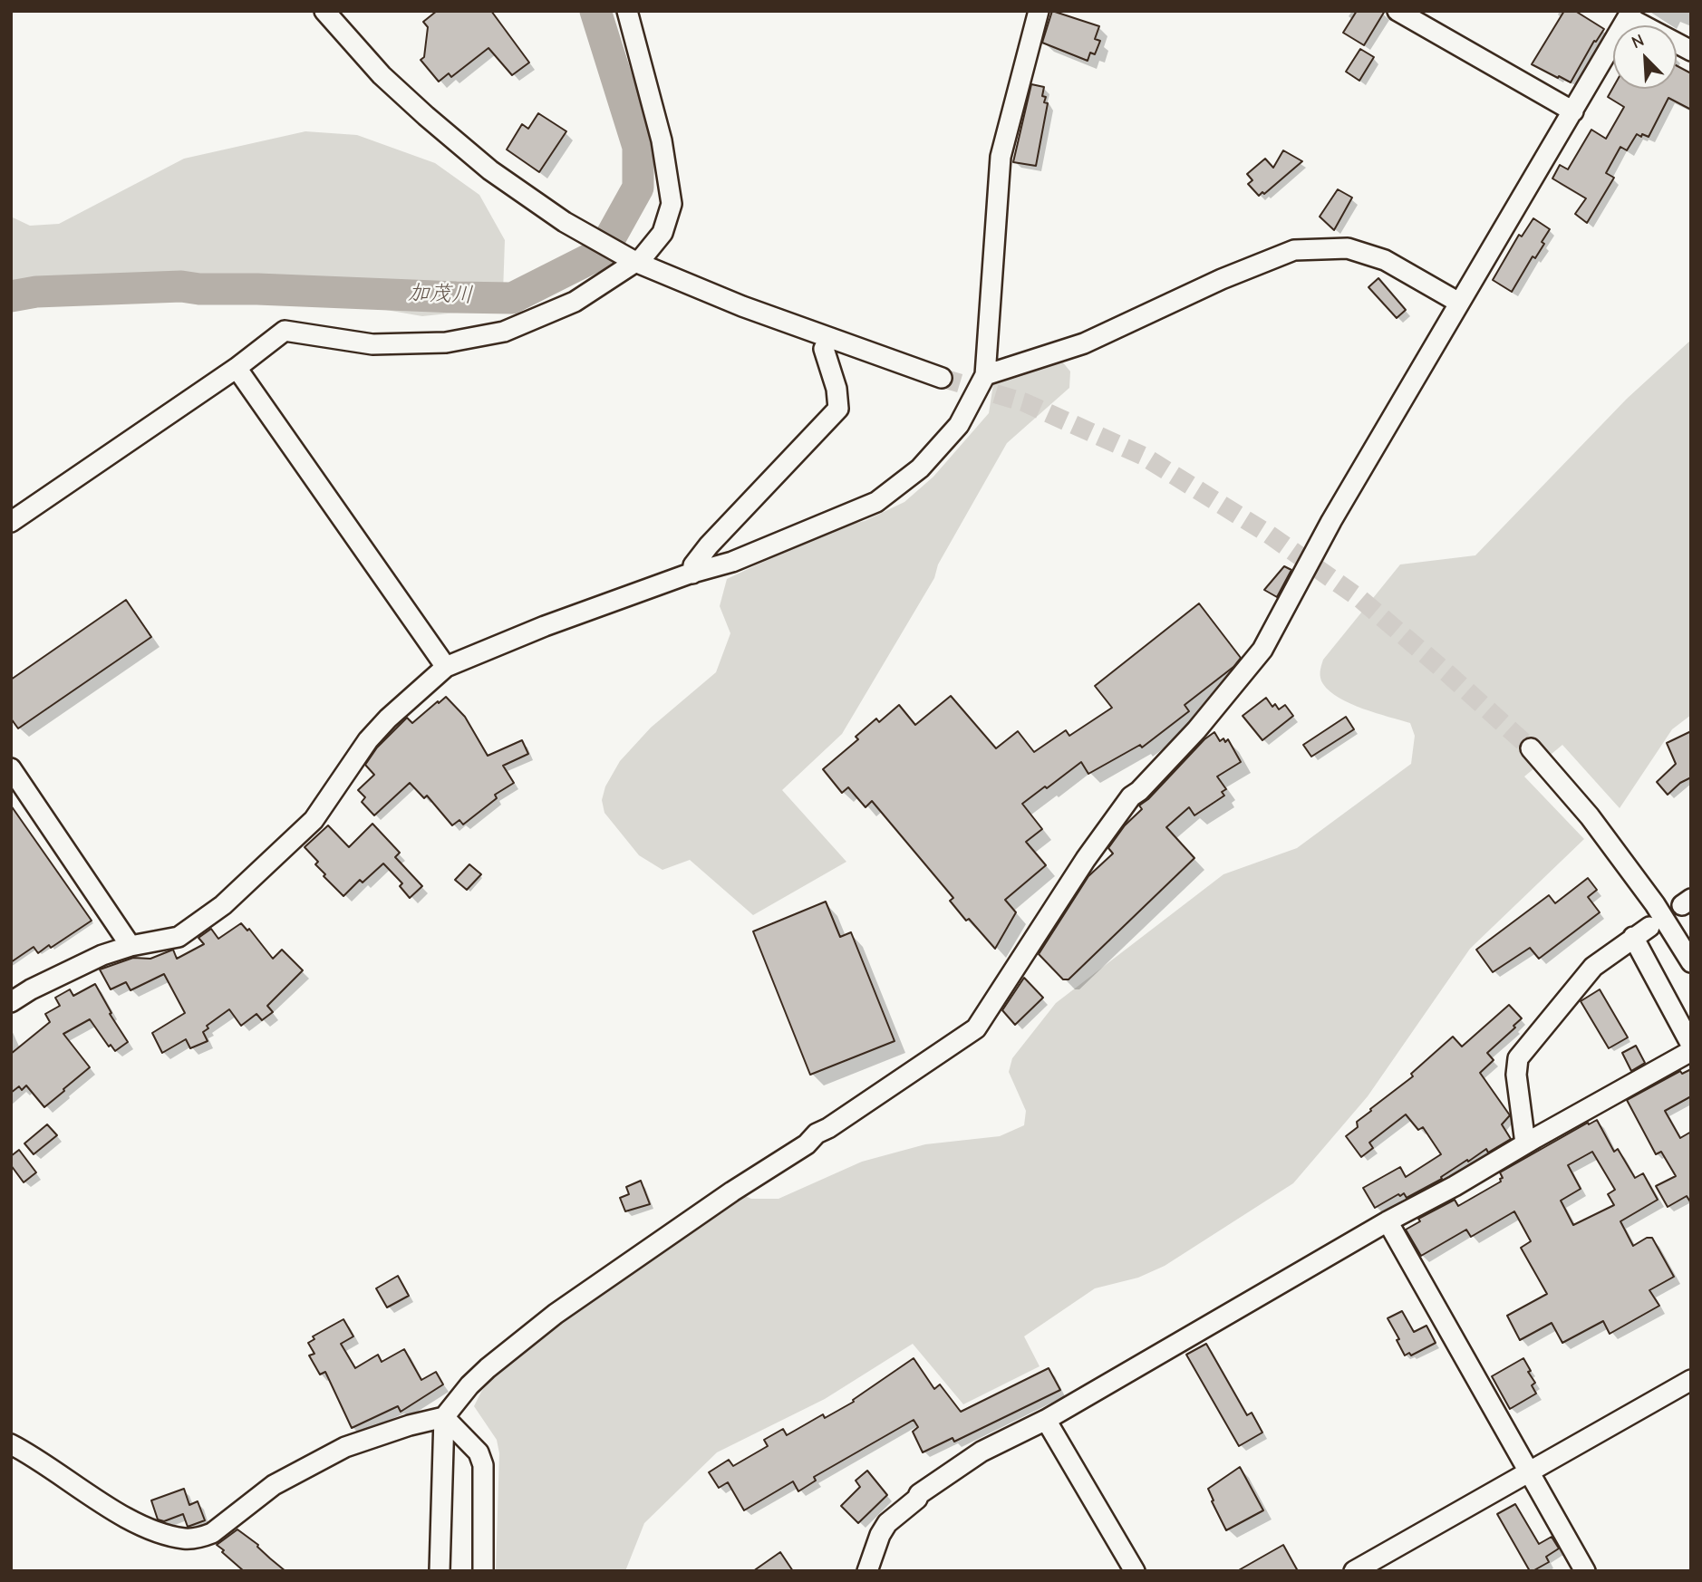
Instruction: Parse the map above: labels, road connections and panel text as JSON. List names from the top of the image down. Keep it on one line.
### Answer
{"water":["加茂川"],"north":"top left"}
